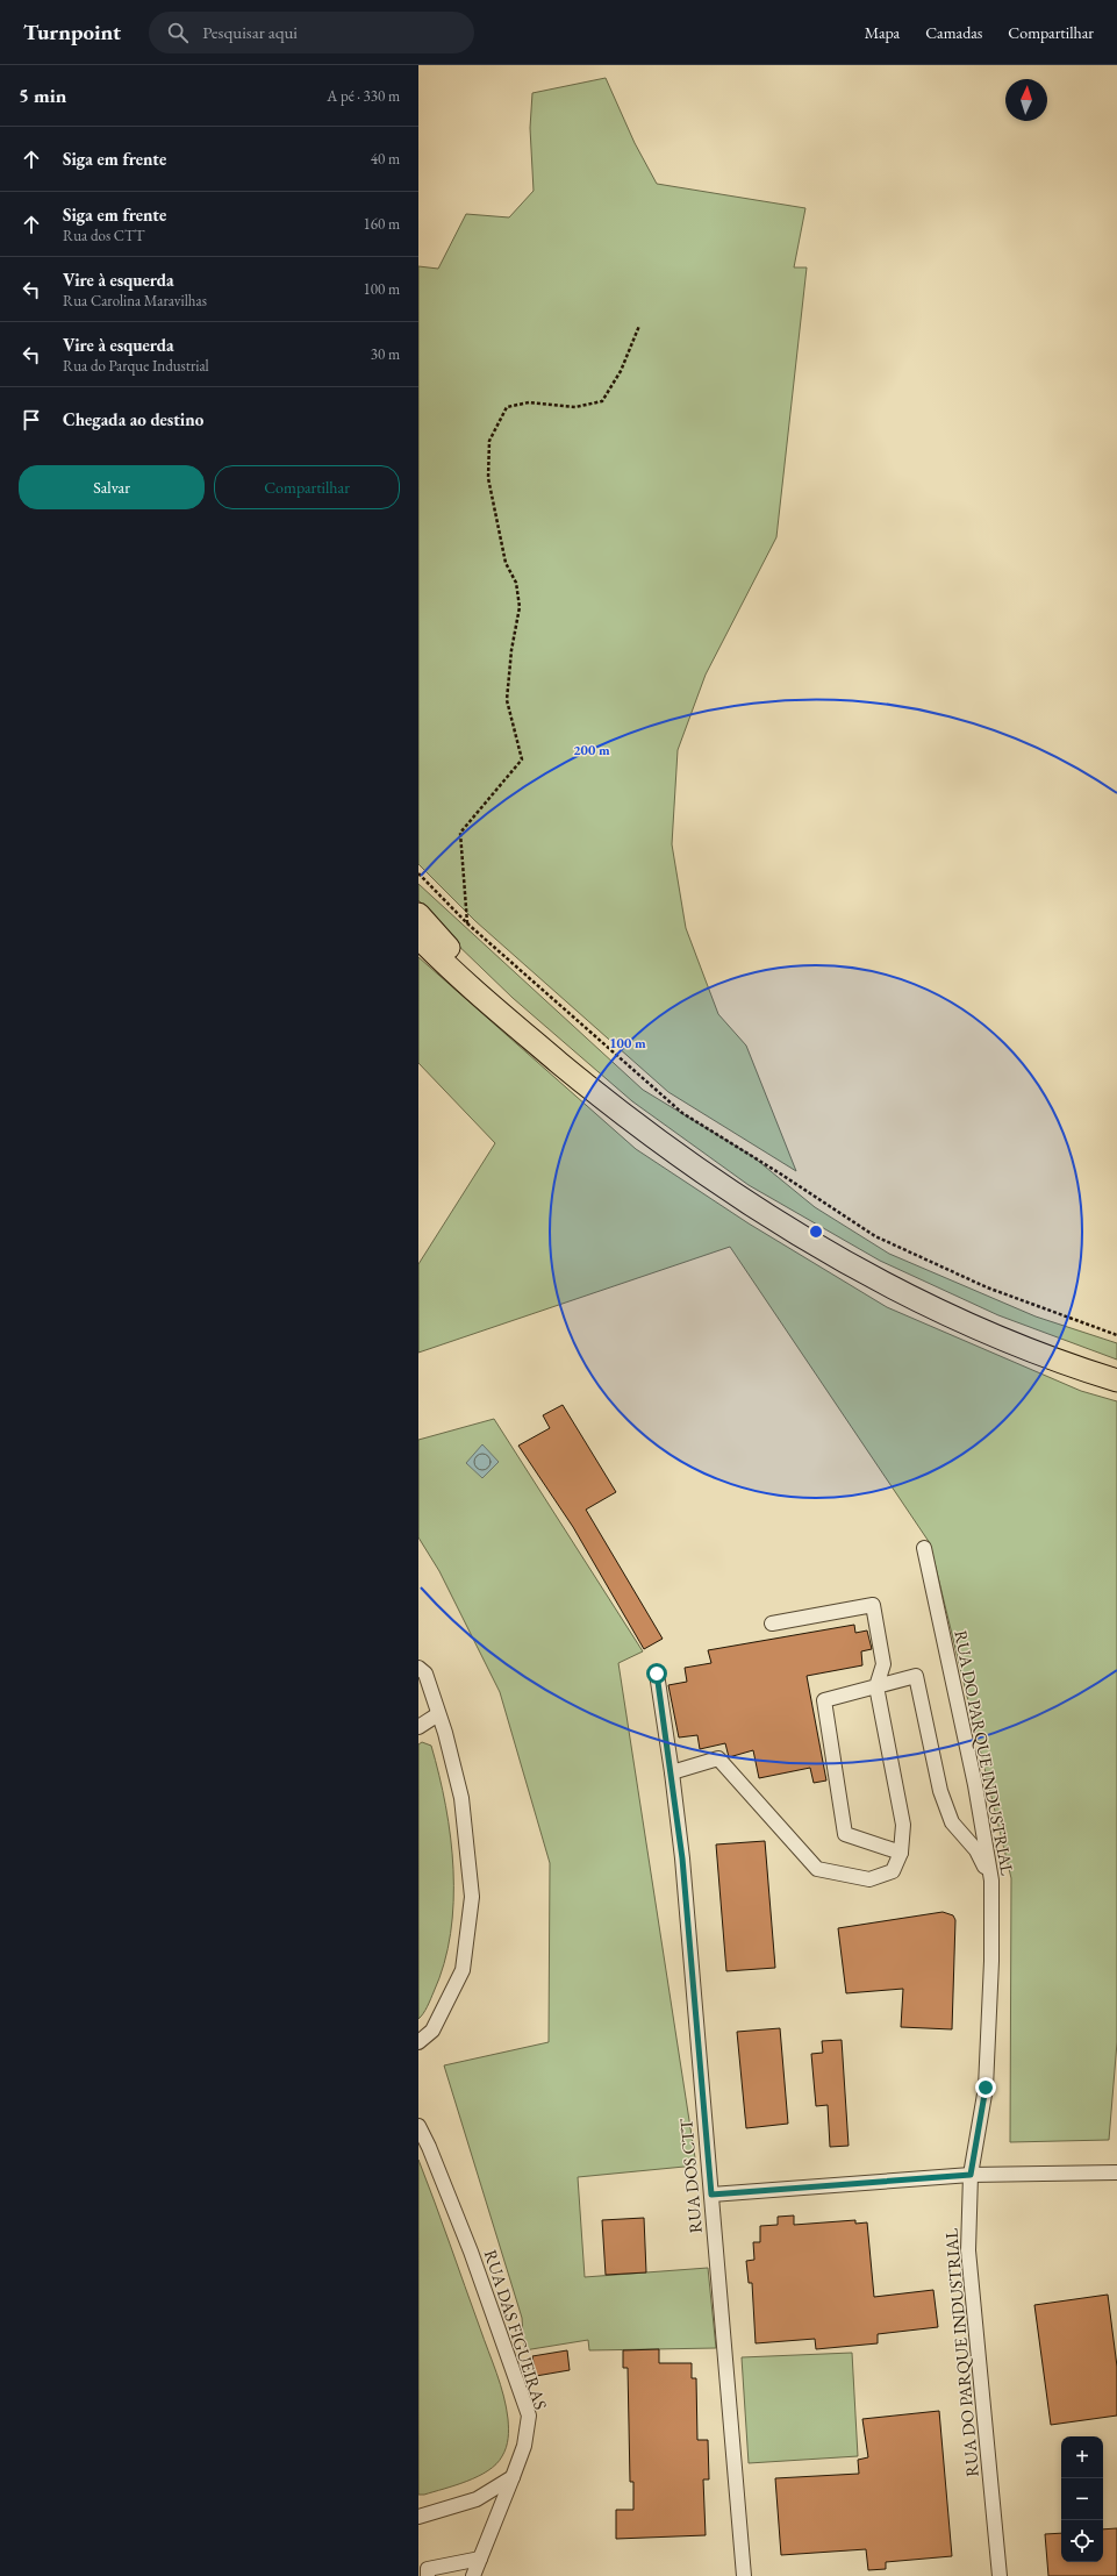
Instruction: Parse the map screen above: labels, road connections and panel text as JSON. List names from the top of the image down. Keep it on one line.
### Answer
{"streets":{"street":["RUA DO PARQUE INDUSTRIAL","RUA DOS CTT","RUA DAS FIGUEIRAS"]},"north":"top","page":{"header":"Turnpoint","search":"Pesquisar aqui","nav":["Mapa","Camadas","Compartilhar"],"heading":["5 min","A pé · 330 m"],"list":[["Siga em frente","40 m"],["Siga em frente","Rua dos CTT","160 m"],["Vire à esquerda","Rua Carolina Maravilhas","100 m"],["Vire à esquerda","Rua do Parque Industrial","30 m"],"Chegada ao destino"],"buttons":["Salvar","Compartilhar"],"map_buttons":["+","−"]},"rings":["200 m","100 m"]}
